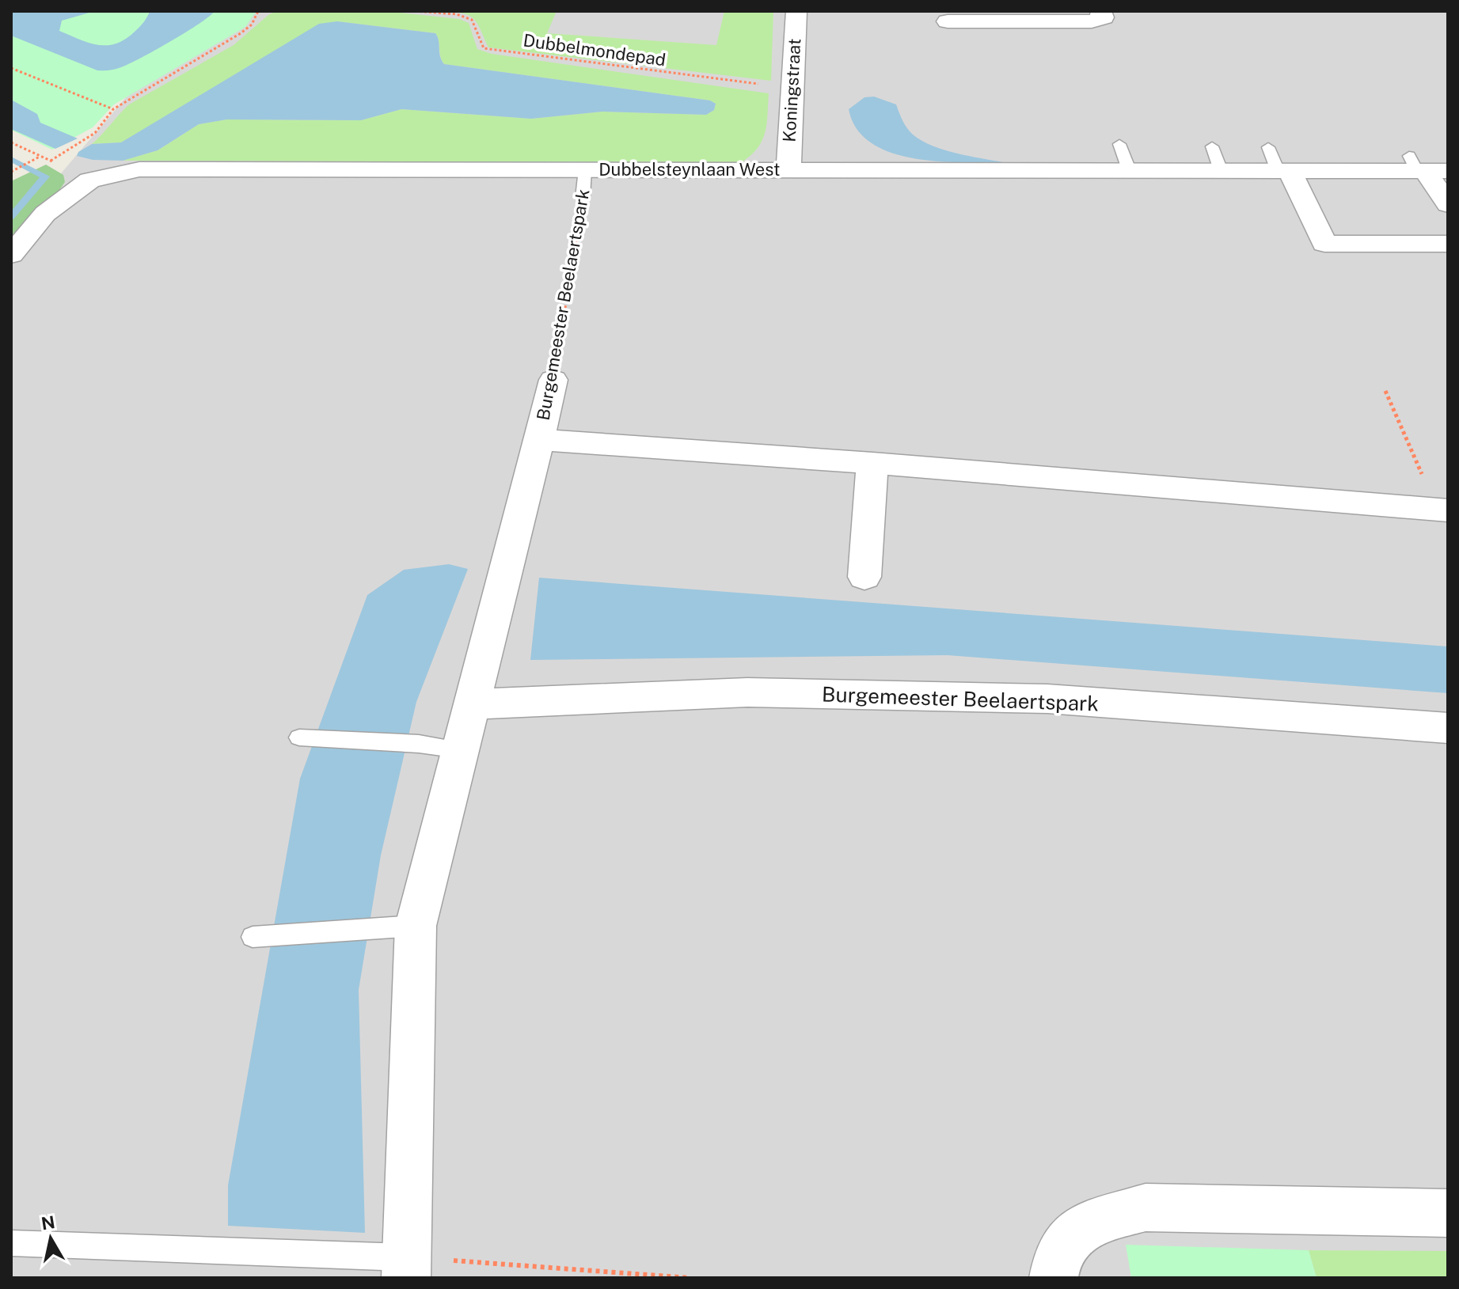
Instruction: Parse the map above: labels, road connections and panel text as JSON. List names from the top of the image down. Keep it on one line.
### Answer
{"streets":{"street":["Koningstraat","Dubbelsteynlaan West","Burgemeester Beelaertspark"],"path":["Dubbelmondepad"]},"crossings":[["Dubbelmondepad","Koningstraat"],["Koningstraat","Dubbelsteynlaan West"],["Dubbelsteynlaan West","Burgemeester Beelaertspark"]],"north":"top"}
